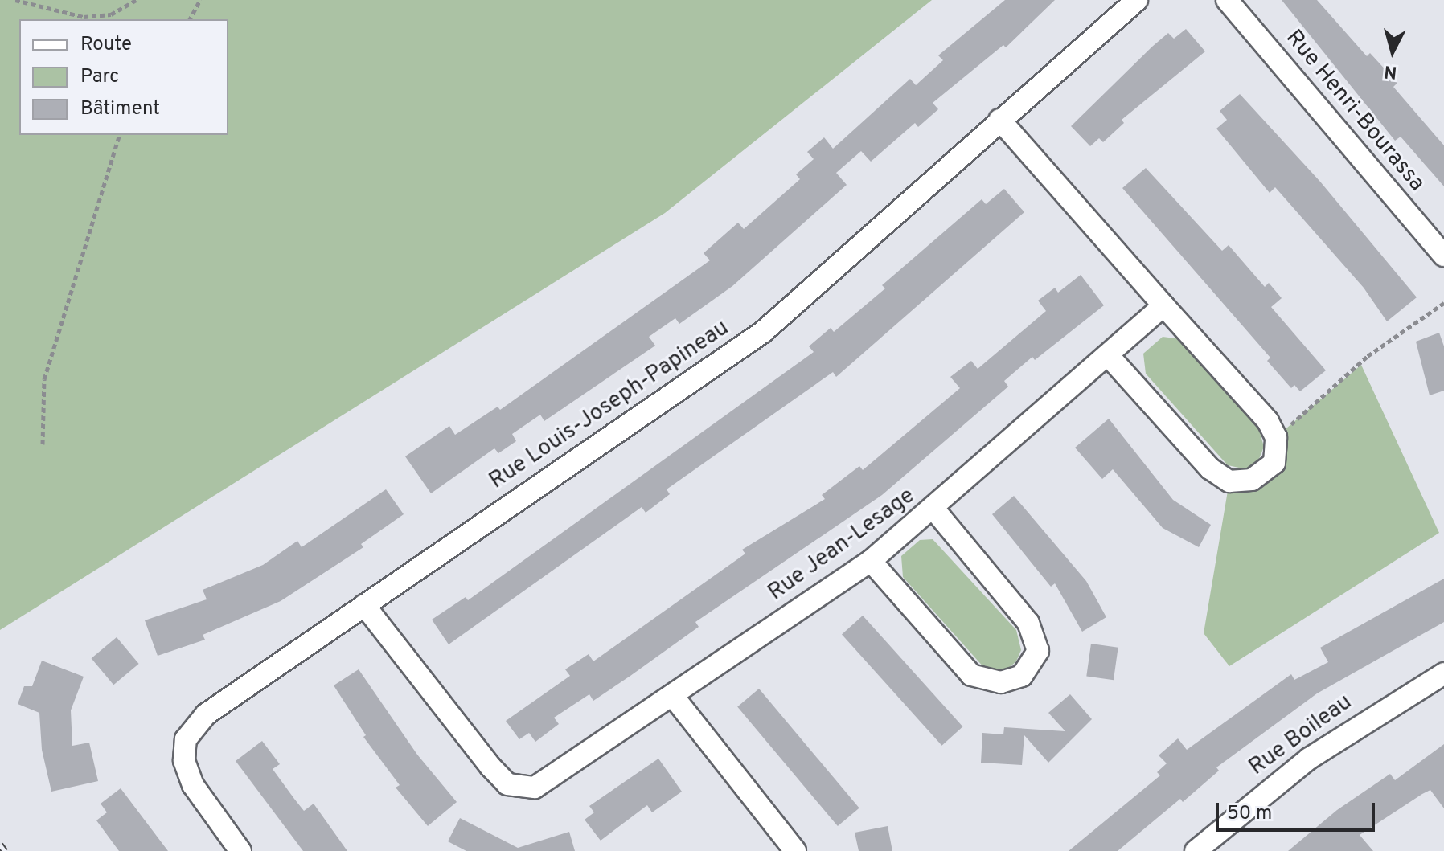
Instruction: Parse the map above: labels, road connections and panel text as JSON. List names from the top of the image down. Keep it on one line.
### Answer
{"streets":{"street":["Rue Henri-Bourassa","Rue Louis-Joseph-Papineau","Rue Jean-Lesage","Rue Boileau"]},"crossings":[["Rue Louis-Joseph-Papineau","Rue Jean-Lesage"]],"legend":["Route","Parc","Bâtiment"],"scale_bar":"50 m","north":"bottom"}
